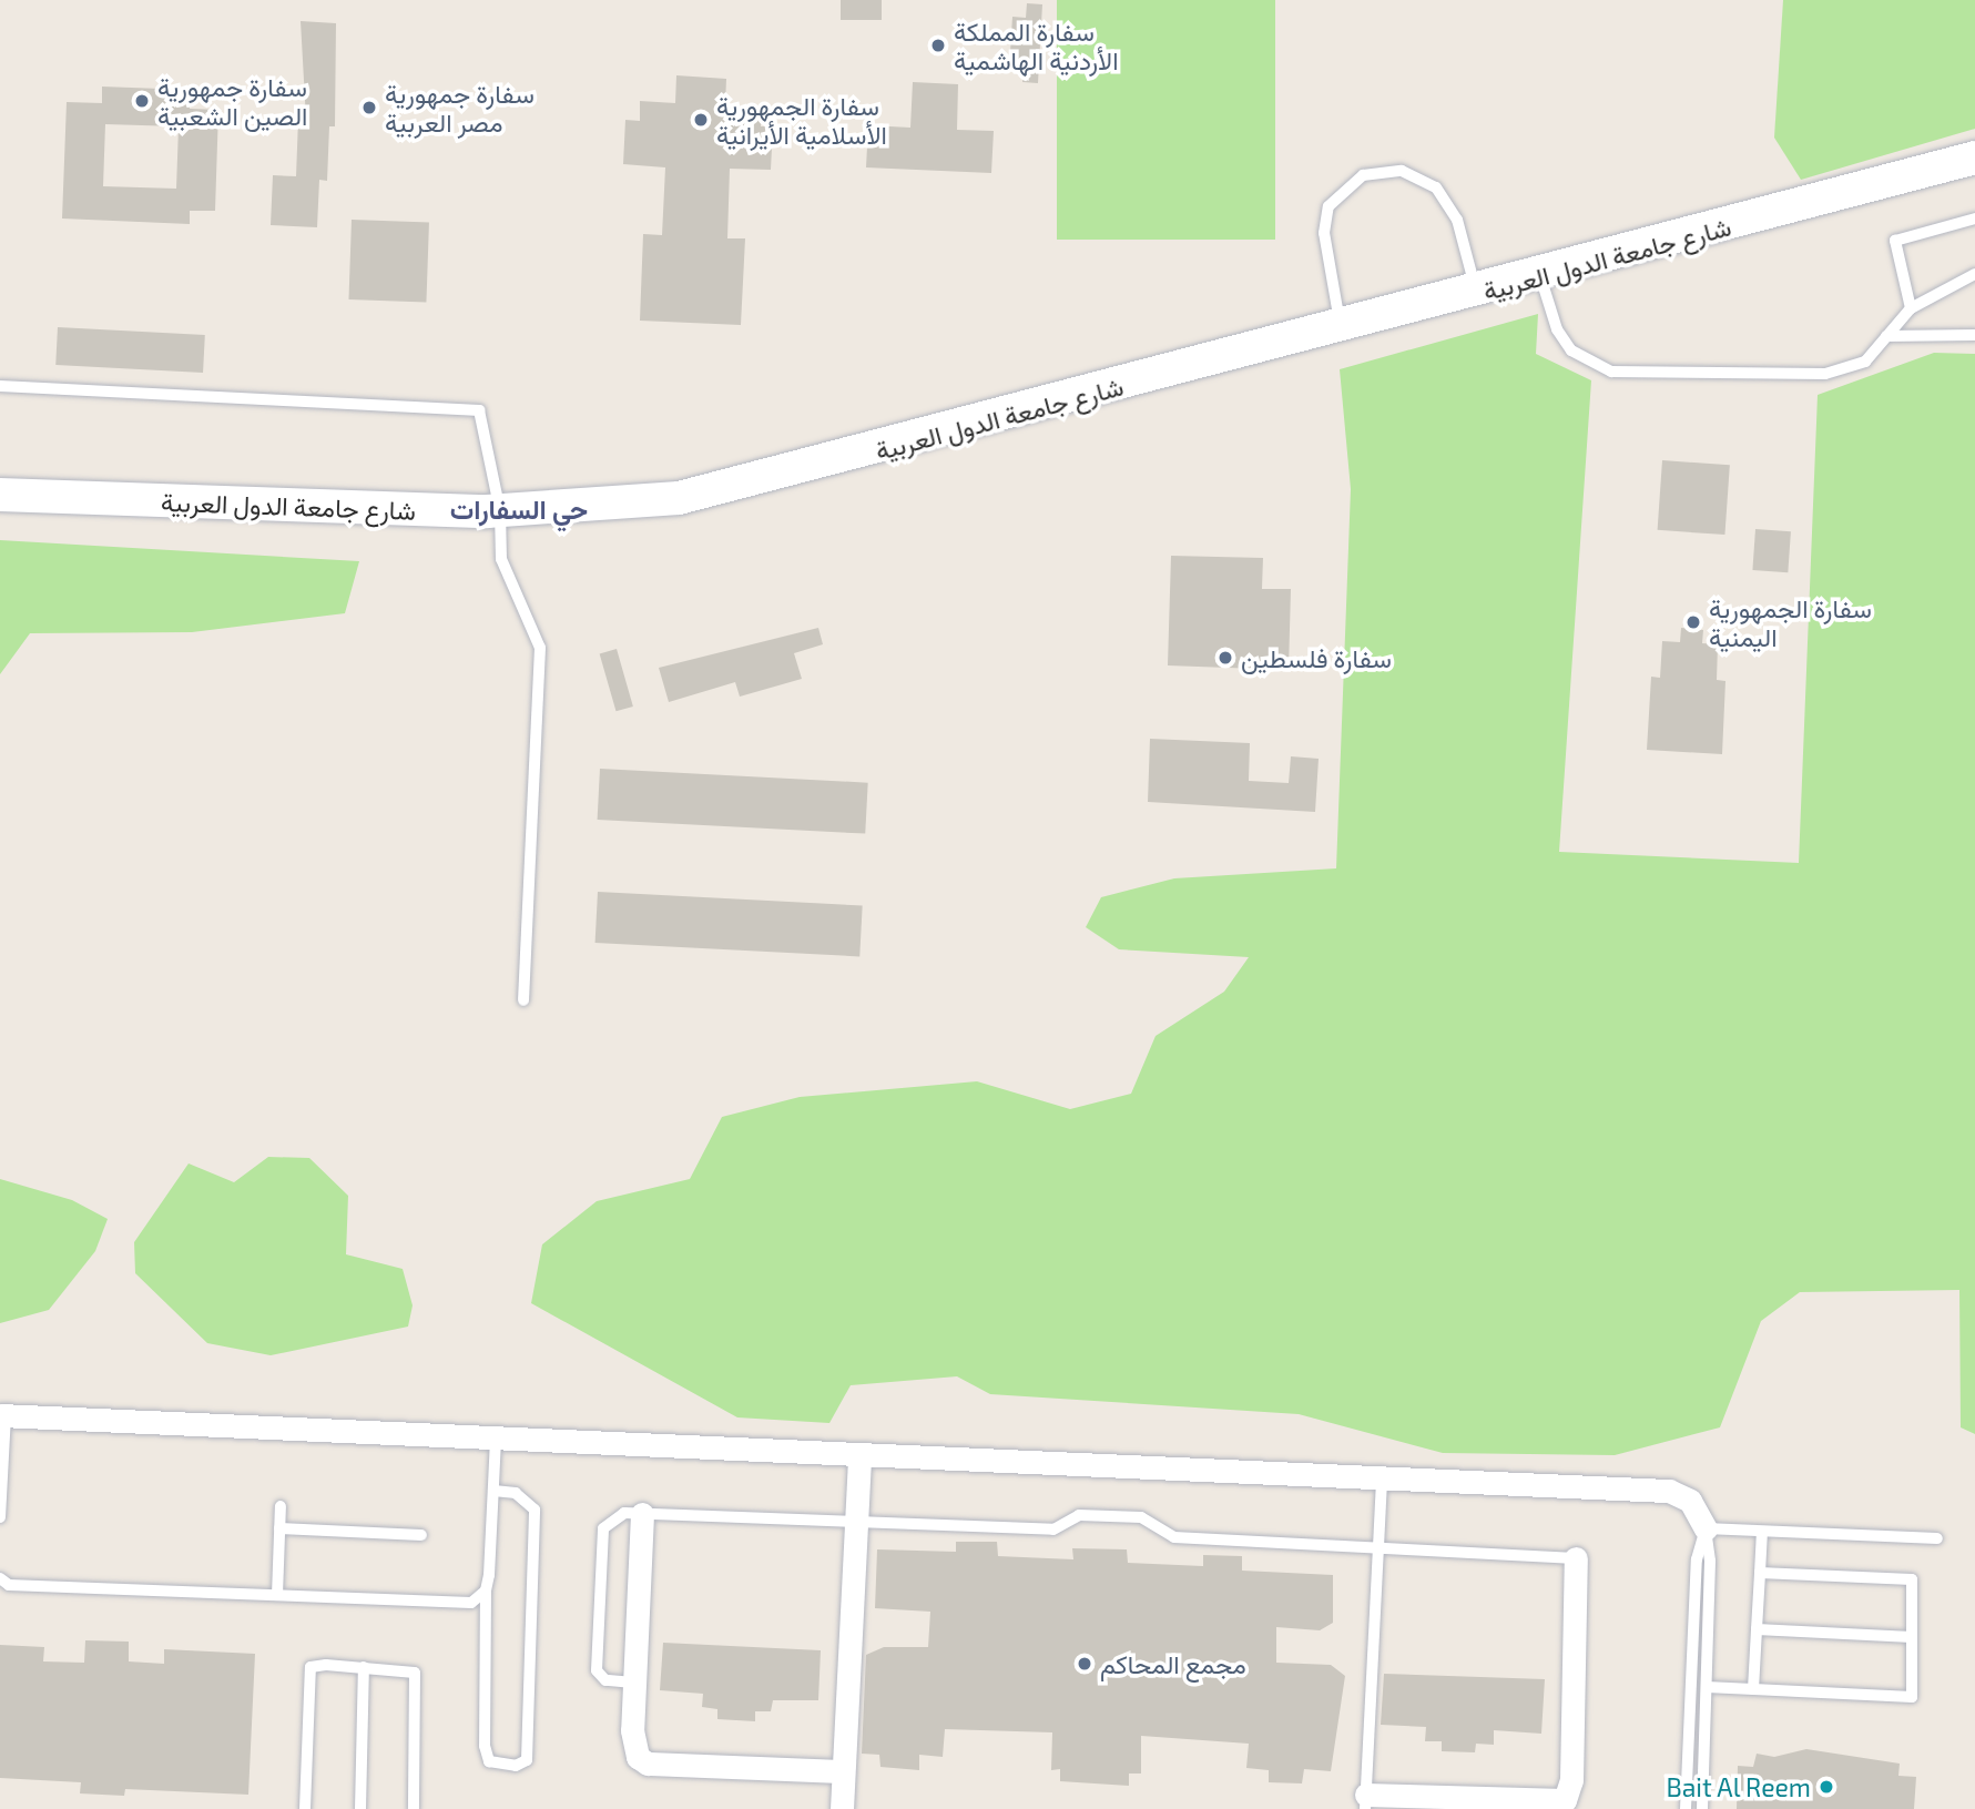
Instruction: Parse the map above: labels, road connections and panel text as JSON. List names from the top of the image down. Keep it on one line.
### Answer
{"streets":{"street":["شارع جامعة الدول العربية"]},"districts":["حي السفارات"],"places":["سفارة المملكة الأردنية الهاشمية","سفارة جمهورية الصين الشعبية","سفارة جمهورية مصر العربية","سفارة الجمهورية الأسلامية الأيرانية","سفارة الجمهورية اليمنية","سفارة فلسطين","مجمع المحاكم","Bait Al Reem"]}
